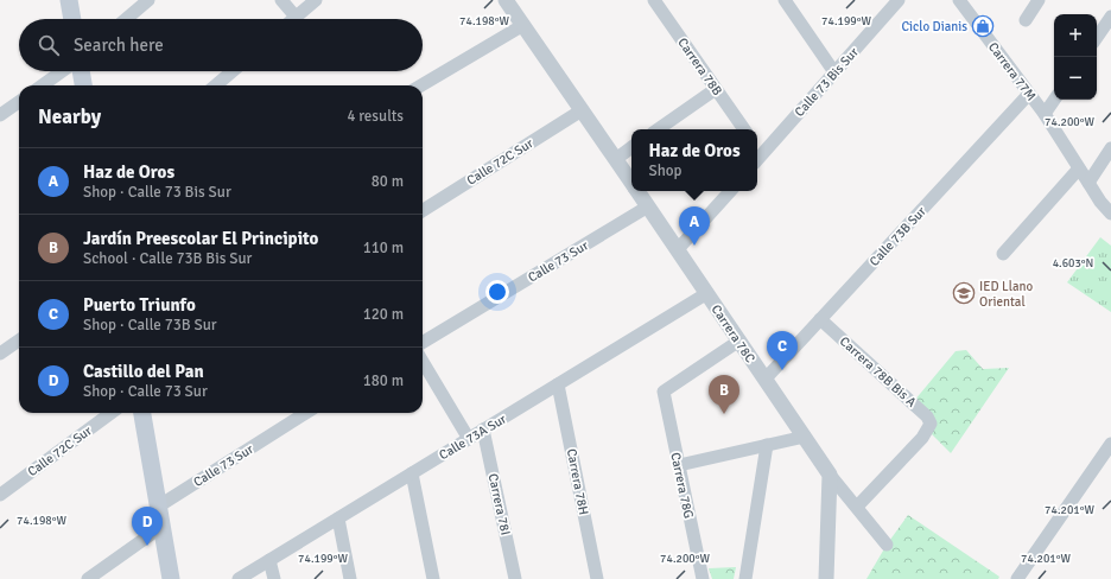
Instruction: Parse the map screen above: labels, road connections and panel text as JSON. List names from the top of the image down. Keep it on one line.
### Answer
{"streets":{"street":["Carrera 78B","Carrera 77M","Calle 73 Bis Sur","Calle 72C Sur","Calle 73B Sur","Calle 73 Sur","Carrera 78C","Carrera 78B Bis A","Calle 73A Sur","Carrera 78H","Carrera 78G","Carrera 78I"]},"crossings":[["Carrera 77M","Calle 73B Sur"],["Calle 72C Sur","Carrera 78C"],["Calle 73B Sur","Carrera 78C"],["Calle 73B Sur","Carrera 78B Bis A"],["Calle 73 Sur","Carrera 78C"],["Carrera 78C","Carrera 78B Bis A"],["Carrera 78C","Calle 73A Sur"],["Carrera 78C","Carrera 78G"],["Calle 73A Sur","Carrera 78H"],["Calle 73A Sur","Carrera 78I"]],"places":{"shop":["Ciclo Dianis"],"school or university":["IED Llano Oriental"]},"page":{"map_buttons":["+","−"],"search":"Search here","heading":["Nearby","4 results"],"popup":["Haz de Oros","Shop"],"list":[{"mark":"A","name":"Haz de Oros","note":"Shop · Calle 73 Bis Sur","value":"80 m"},{"mark":"B","name":"Jardín Preescolar El Principito","note":"School · Calle 73B Bis Sur","value":"110 m"},{"mark":"C","name":"Puerto Triunfo","note":"Shop · Calle 73B Sur","value":"120 m"},{"mark":"D","name":"Castillo del Pan","note":"Shop · Calle 73 Sur","value":"180 m"}],"pins":["A","C","B","D"]},"coordinates":["74.198°W","74.199°W","74.200°W","4.603°N","74.201°W"]}
